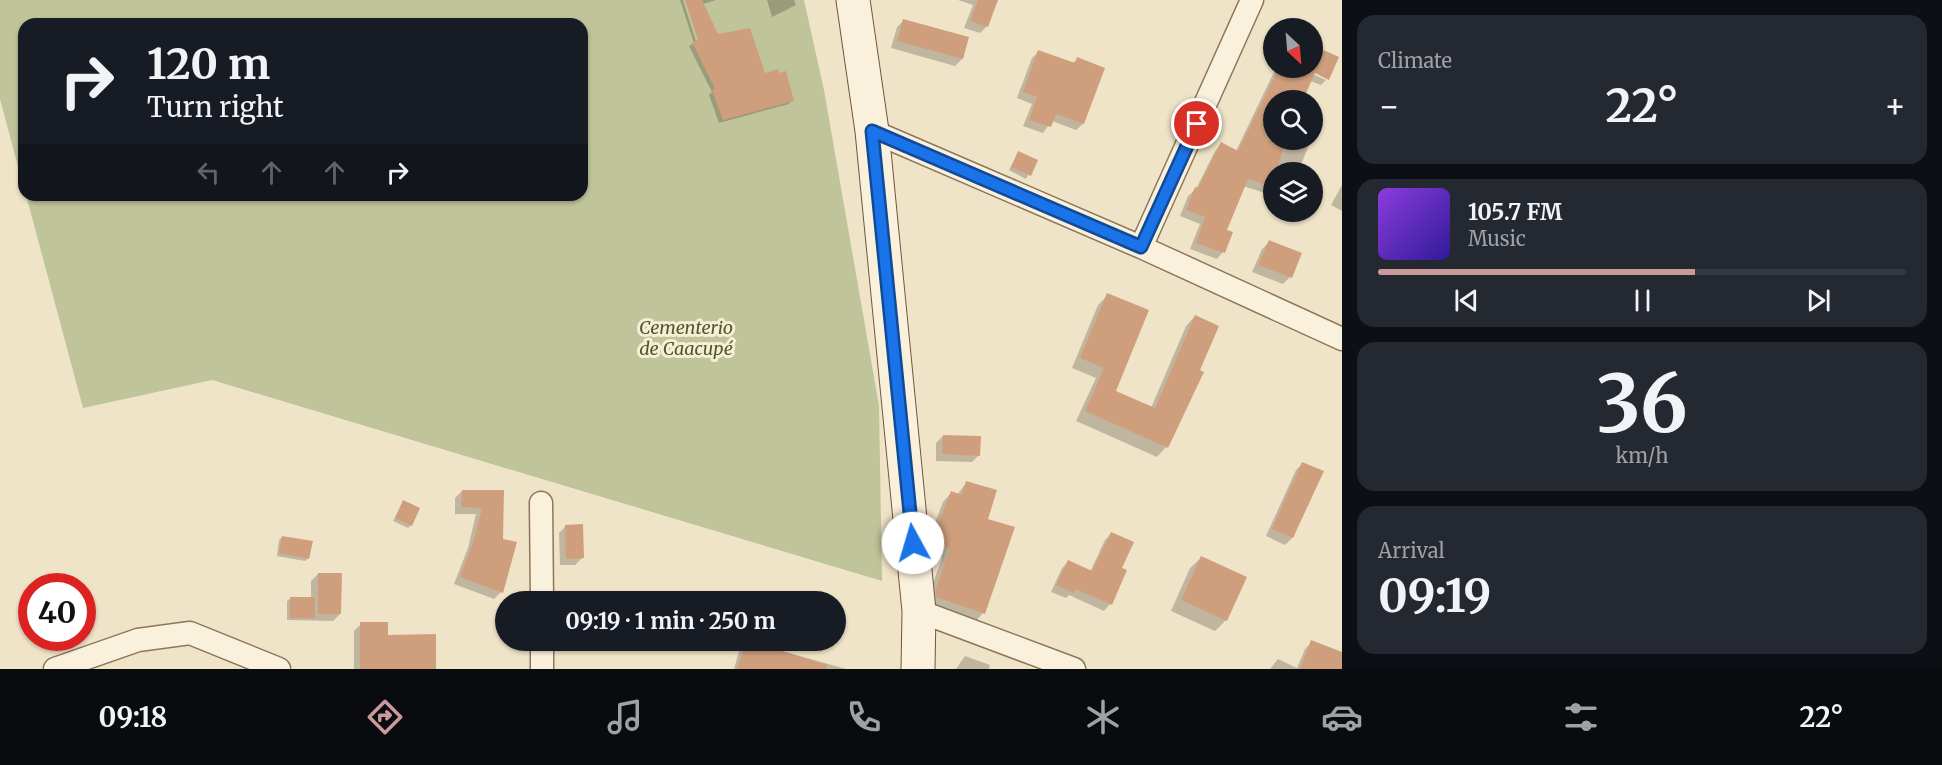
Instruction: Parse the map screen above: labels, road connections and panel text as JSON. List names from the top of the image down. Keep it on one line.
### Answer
{"parks":["Cementerio de Caacupé"],"north":"bottom right","page":{"tile":["Climate",["36","km/h"],["Arrival","09:19"]],"turn":["120 m","Turn right"],"heat":["−","22°","+"],"song":["105.7 FM","Music"],"limit":"40","trip":"09:19 · 1 min · 250 m","tabs":["09:18","22°"]}}
